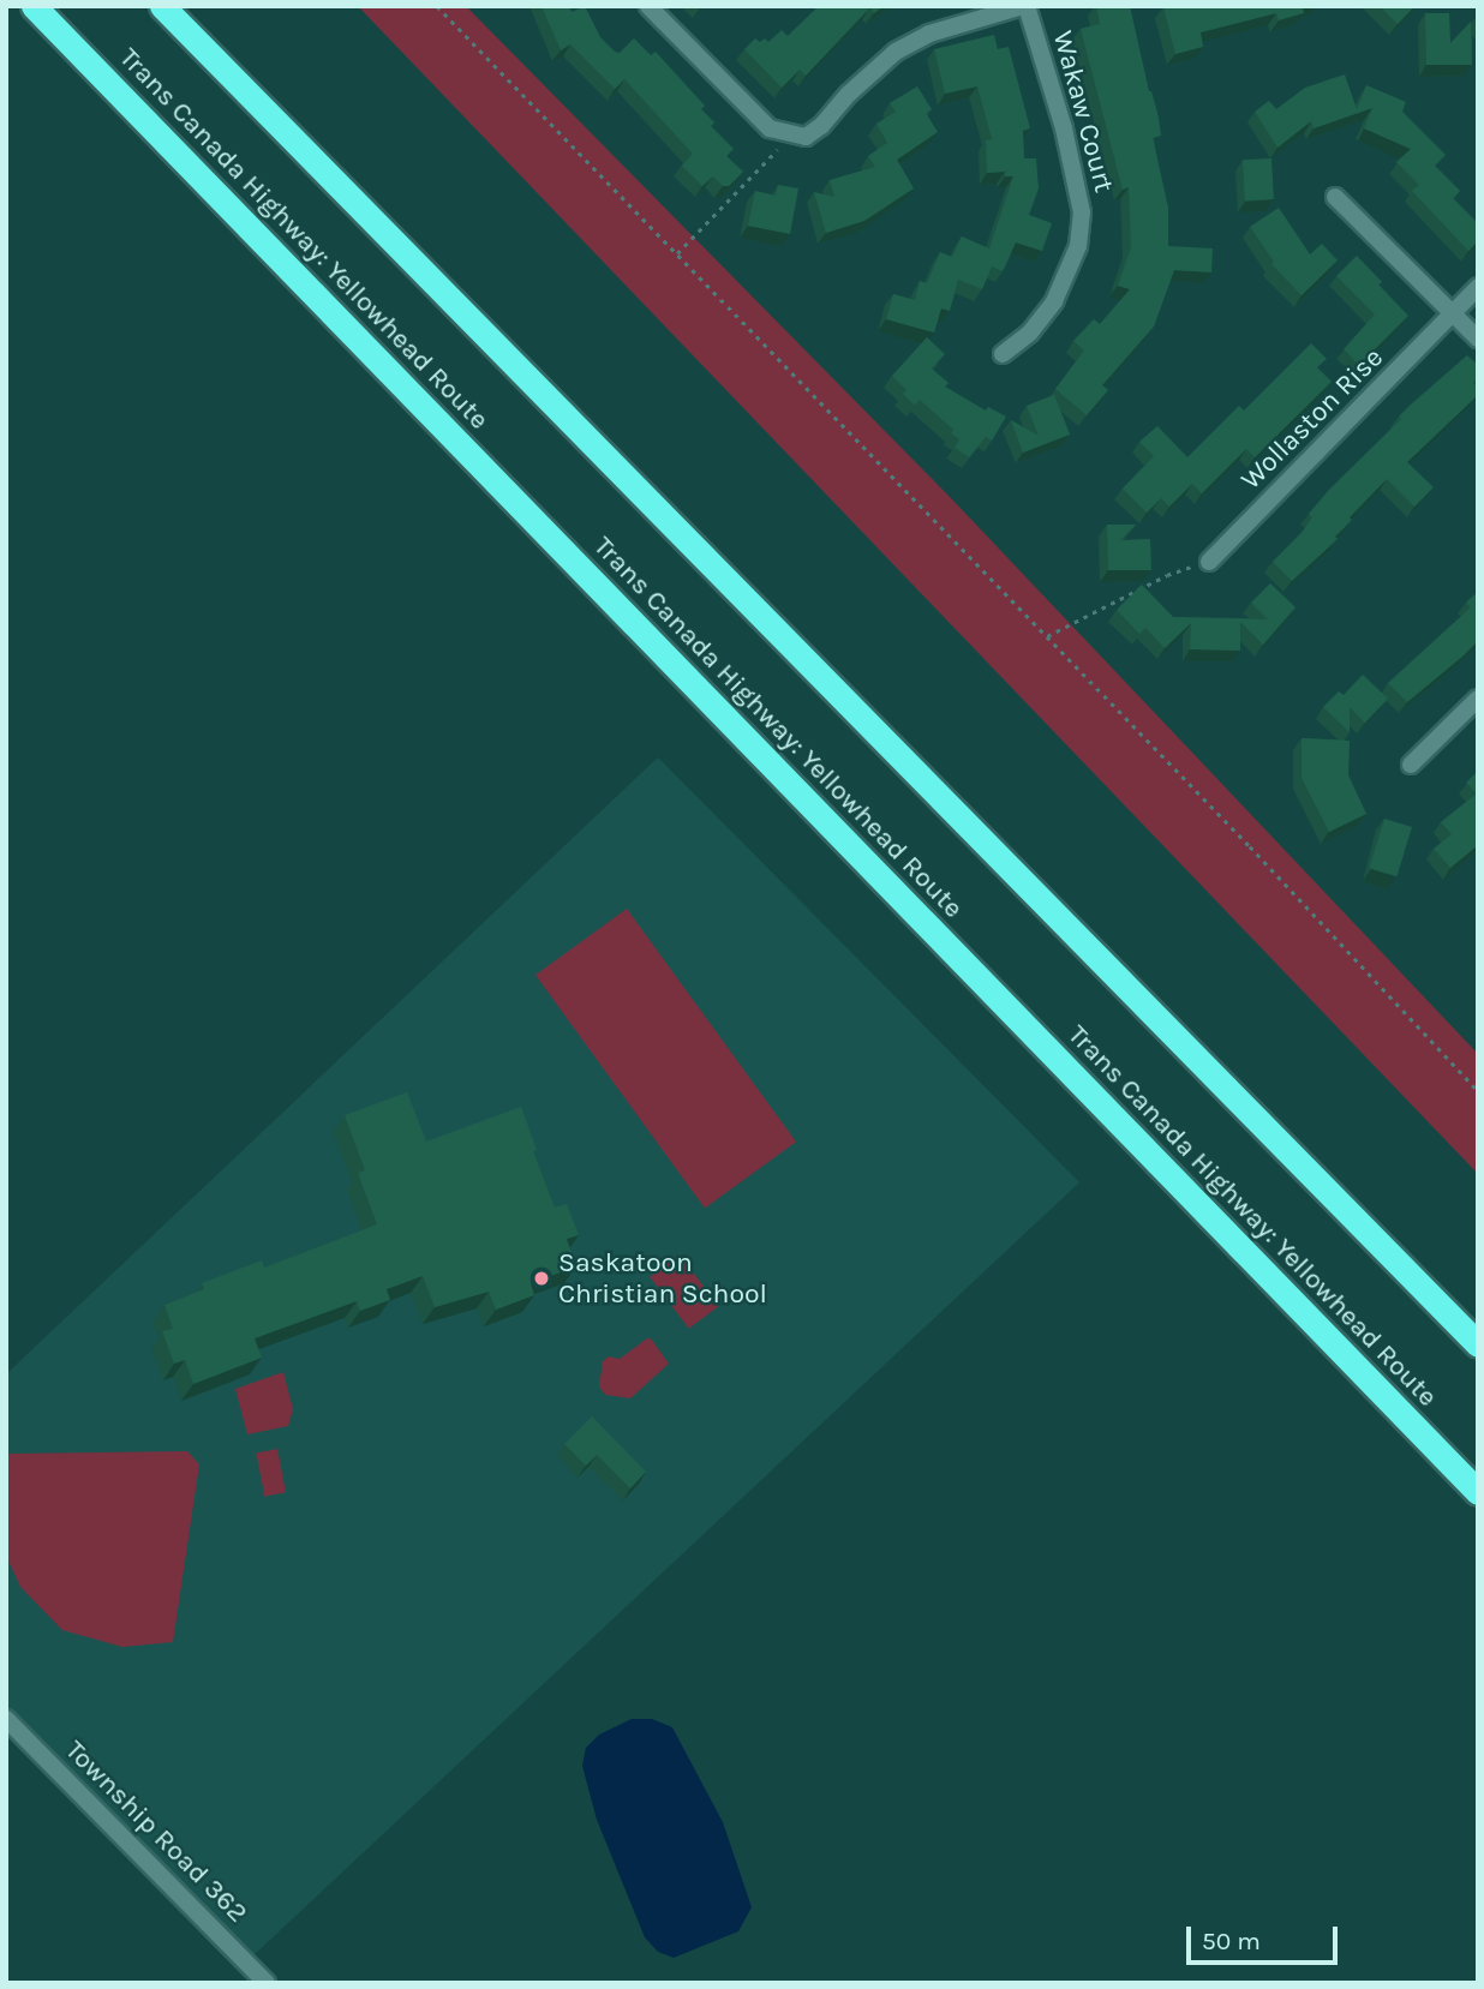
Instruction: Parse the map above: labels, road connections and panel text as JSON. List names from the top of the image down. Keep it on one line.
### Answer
{"streets":{"highway":["Trans Canada Highway: Yellowhead Route"],"street":["Wakaw Court","Wollaston Rise","Township Road 362"]},"places":["Saskatoon Christian School"],"scale_bar":"50 m"}
